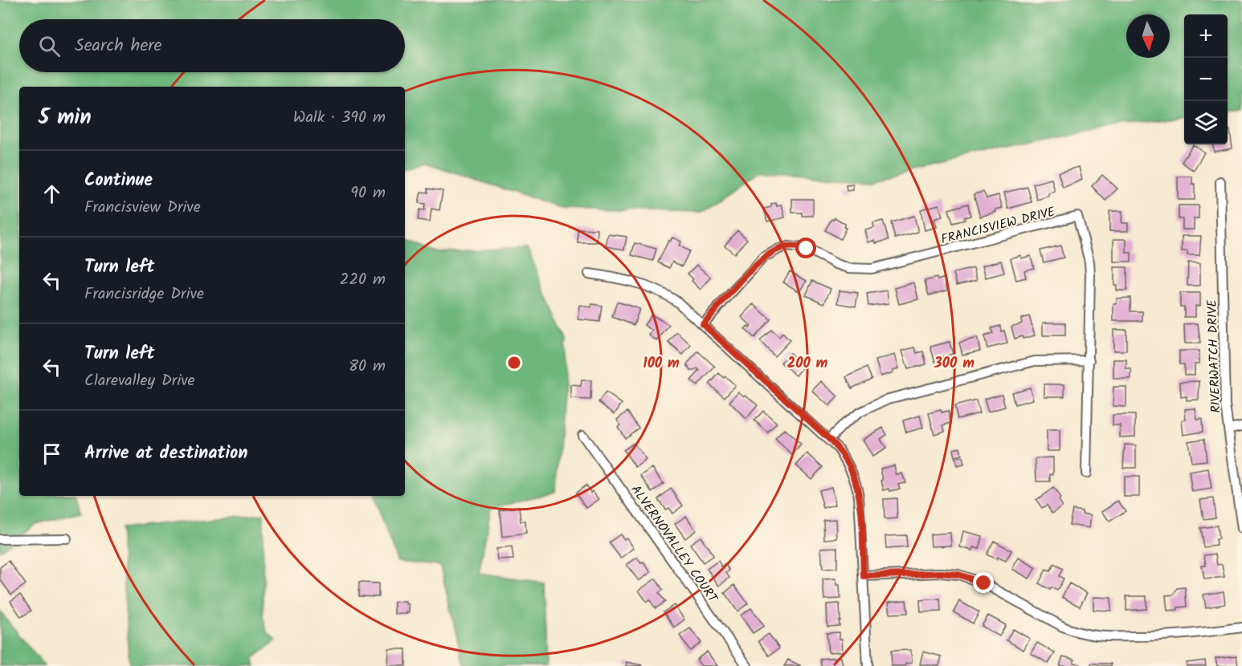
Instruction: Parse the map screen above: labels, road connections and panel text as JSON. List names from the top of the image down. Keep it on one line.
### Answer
{"streets":{"street":["FRANCISVIEW DRIVE","RIVERWATCH DRIVE","ALVERNOVALLEY COURT"]},"north":"bottom","page":{"map_buttons":["+","−"],"search":"Search here","heading":["5 min","Walk · 390 m"],"list":[["Continue","Francisview Drive","90 m"],["Turn left","Francisridge Drive","220 m"],["Turn left","Clarevalley Drive","80 m"],"Arrive at destination"]},"rings":["100 m","200 m","300 m"]}
